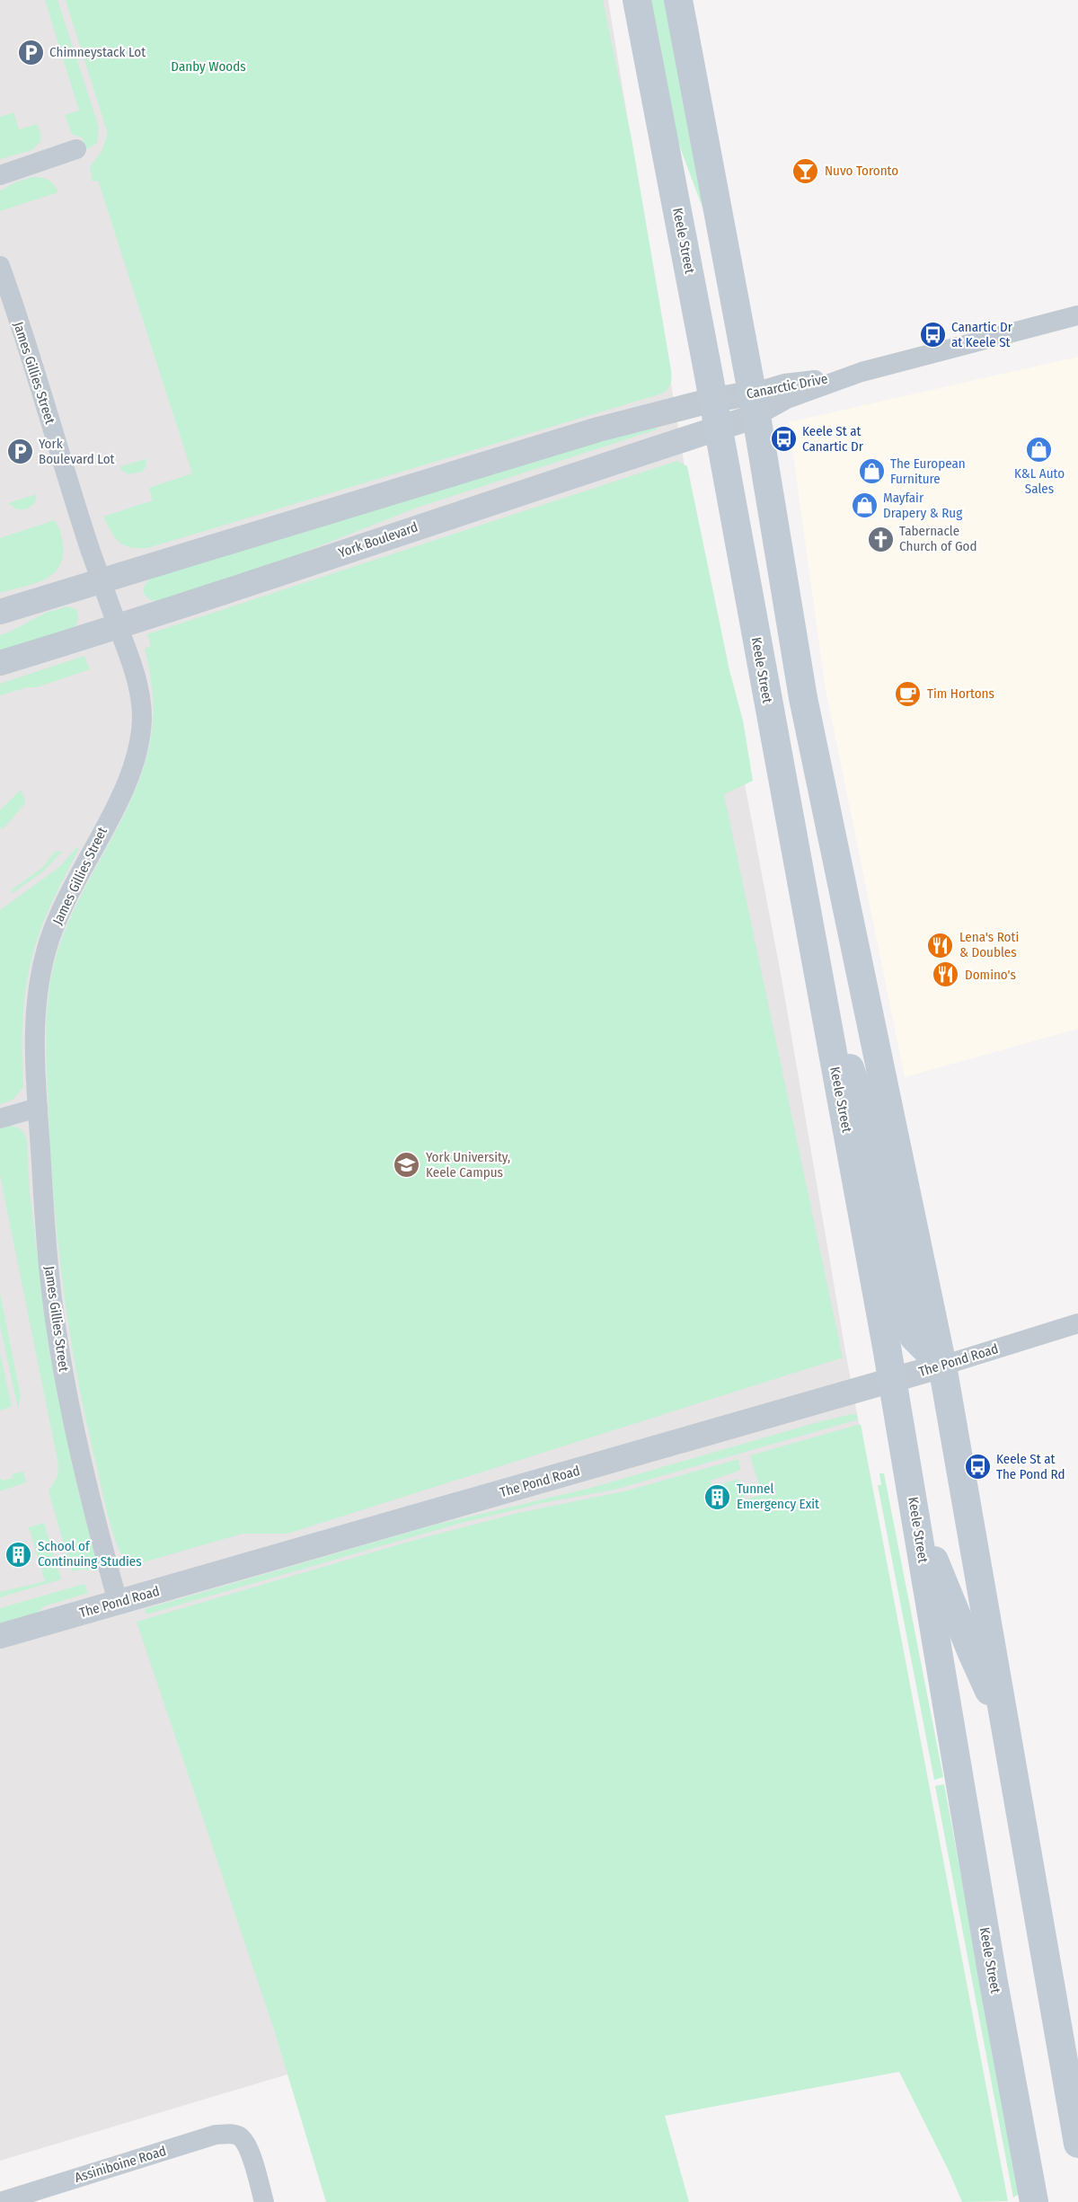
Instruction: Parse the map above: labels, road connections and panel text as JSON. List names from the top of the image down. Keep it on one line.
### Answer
{"streets":{"main road":["Keele Street"],"street":["James Gillies Street","Canarctic Drive","York Boulevard","The Pond Road","Assiniboine Road"]},"crossings":[["Keele Street","Canarctic Drive"],["Keele Street","York Boulevard"],["Keele Street","The Pond Road"],["James Gillies Street","York Boulevard"],["James Gillies Street","The Pond Road"],["Canarctic Drive","York Boulevard"]],"parks":["Danby Woods"],"places":{"parking":["Chimneystack Lot","York Boulevard Lot"],"bar":["Nuvo Toronto"],"bus stop":["Canartic Dr at Keele St","Keele St at Canartic Dr","Keele St at The Pond Rd"],"shop":["K&L Auto Sales","The European Furniture","Mayfair Drapery & Rug"],"church":["Tabernacle Church of God"],"cafe":["Tim Hortons"],"restaurant":["Lena's Roti & Doubles","Domino's"],"school or university":["York University, Keele Campus"],"building":["Tunnel Emergency Exit","School of Continuing Studies"]}}
